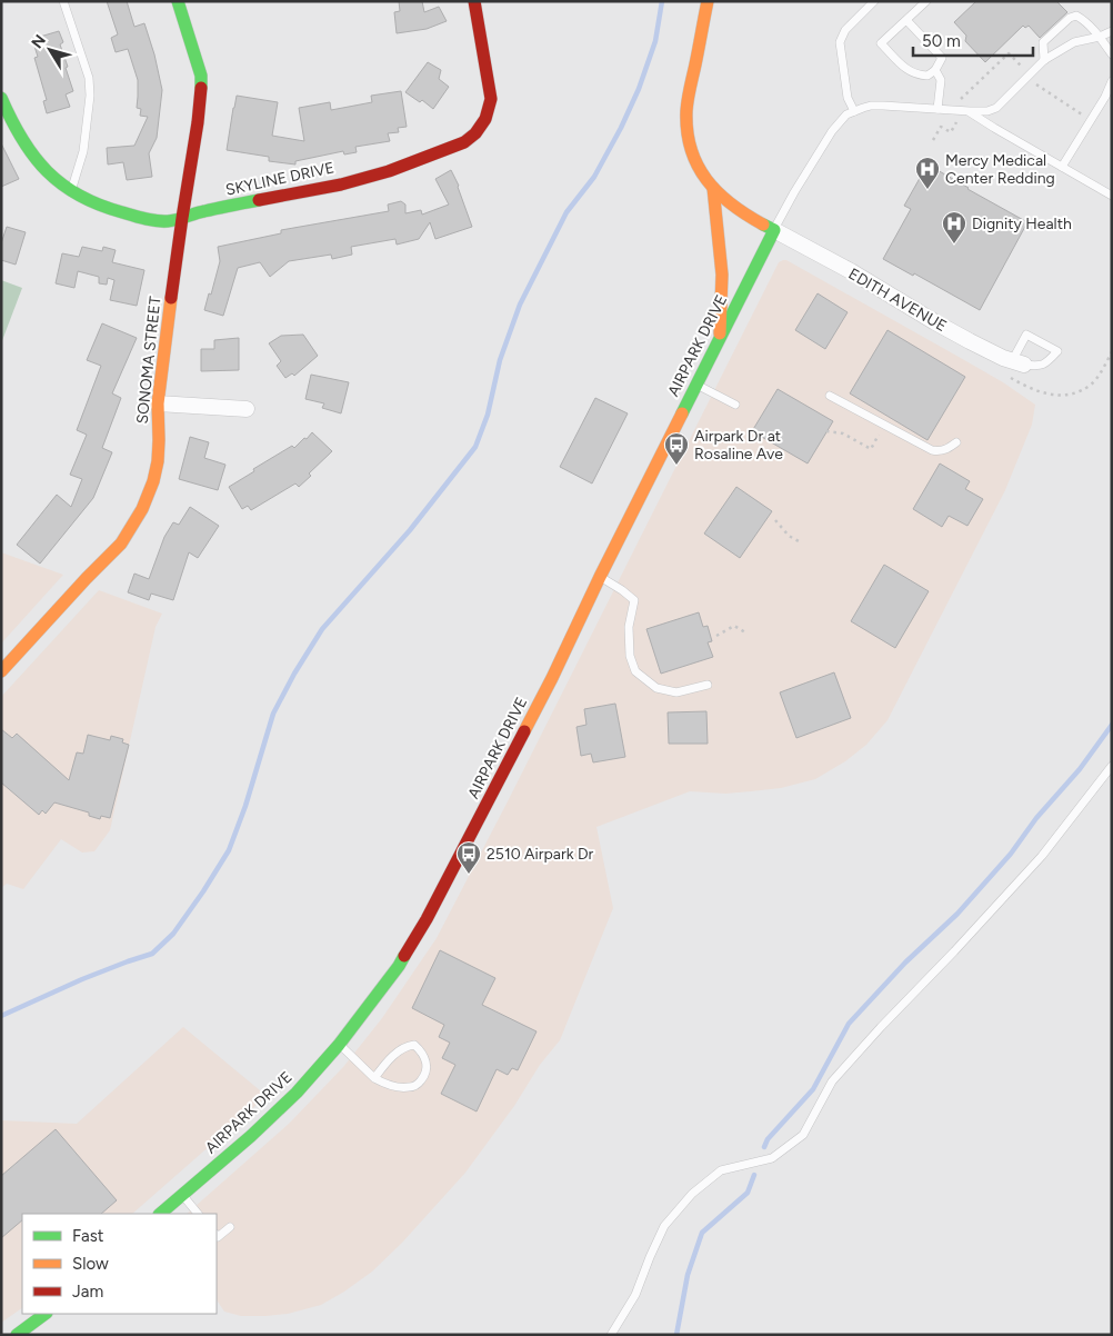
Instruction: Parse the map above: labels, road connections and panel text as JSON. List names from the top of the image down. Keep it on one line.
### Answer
{"streets":{"street":["SKYLINE DRIVE","EDITH AVENUE","AIRPARK DRIVE","SONOMA STREET"]},"crossings":[["SKYLINE DRIVE","SONOMA STREET"],["EDITH AVENUE","AIRPARK DRIVE"]],"places":{"hospital":["Mercy Medical Center Redding","Dignity Health"],"bus stop":["Airpark Dr at Rosaline Ave","2510 Airpark Dr"]},"legend":["Fast","Slow","Jam"],"scale_bar":"50 m","north":"top left"}
